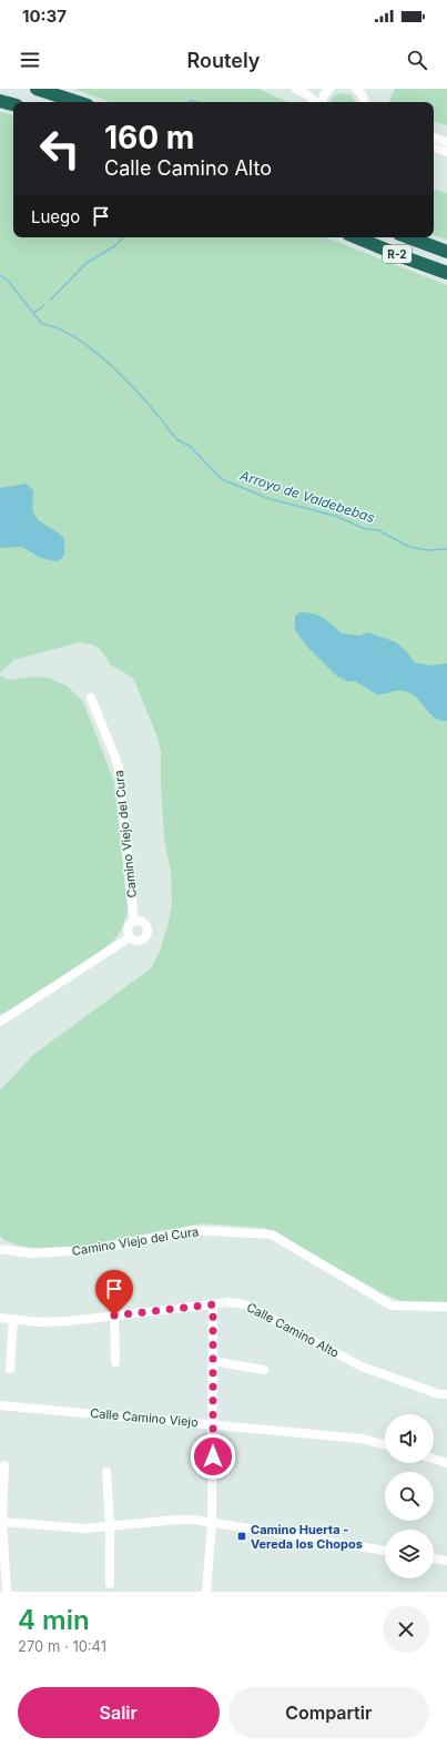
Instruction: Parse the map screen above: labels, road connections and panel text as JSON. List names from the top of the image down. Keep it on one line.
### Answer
{"streets":{"highway":["R-2"],"street":["Camino Viejo del Cura","Calle Camino Alto","Calle Camino Viejo"]},"water":["Arroyo de Valdebebas"],"places":{"transit":["Camino Huerta - Vereda los Chopos"]},"page":{"status":"10:37","header":"Routely","turn":["160 m","Calle Camino Alto"],"then":"Luego","heading":["4 min","270 m · 10:41"],"buttons":["Salir","Compartir"]}}
